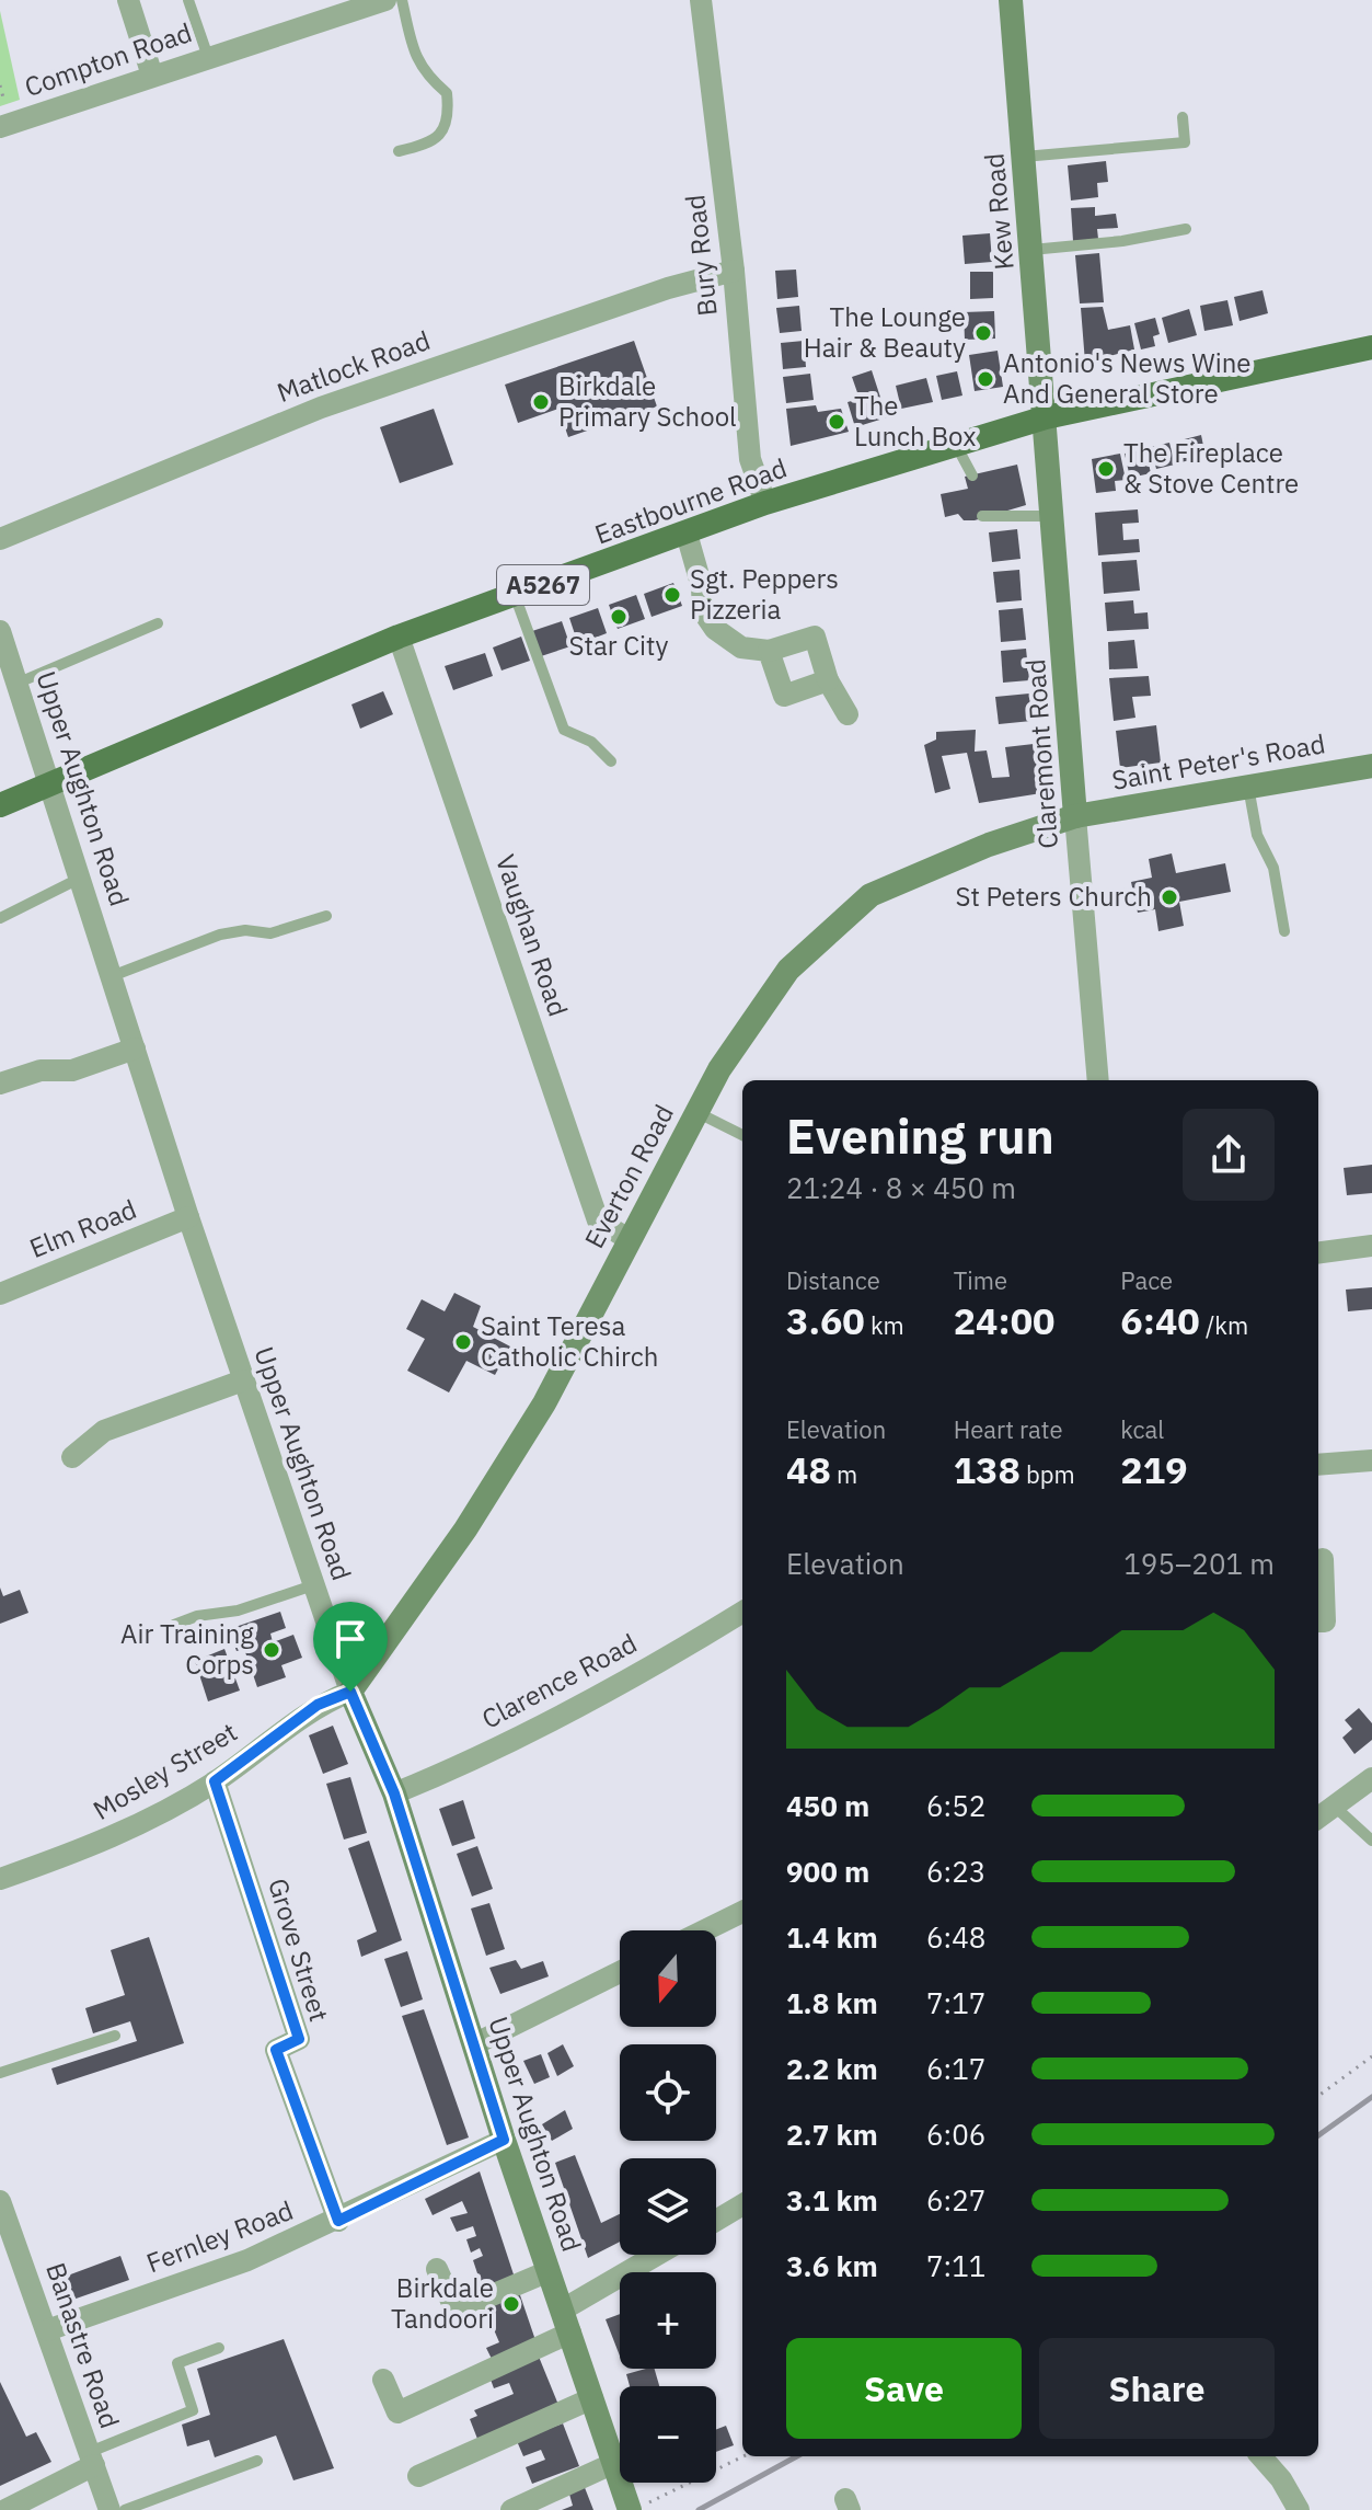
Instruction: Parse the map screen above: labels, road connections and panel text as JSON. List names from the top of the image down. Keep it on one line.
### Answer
{"streets":{"main road":["Kew Road","Eastbourne Road","A5267","Claremont Road","Saint Peter's Road","Upper Aughton Road","Everton Road"],"street":["Compton Road","Bury Road","Matlock Road","Vaughan Road","Elm Road","Clarence Road","Mosley Street","Grove Street","Fernley Road","Banastre Road"]},"crossings":[["Kew Road","Eastbourne Road"],["Kew Road","Claremont Road"],["Bury Road","Matlock Road"],["Bury Road","Eastbourne Road"],["Eastbourne Road","A5267"],["Eastbourne Road","Claremont Road"],["Eastbourne Road","Upper Aughton Road"],["Eastbourne Road","Vaughan Road"],["A5267","Upper Aughton Road"],["Claremont Road","Saint Peter's Road"],["Claremont Road","Everton Road"],["Saint Peter's Road","Everton Road"],["Upper Aughton Road","Everton Road"],["Upper Aughton Road","Elm Road"],["Upper Aughton Road","Clarence Road"],["Upper Aughton Road","Mosley Street"],["Upper Aughton Road","Fernley Road"],["Vaughan Road","Everton Road"],["Everton Road","Mosley Street"],["Mosley Street","Grove Street"],["Grove Street","Fernley Road"],["Fernley Road","Banastre Road"]],"places":["The Lounge Hair & Beauty","Antonio's News Wine And General Store","Birkdale Primary School","The Lunch Box","The Fireplace & Stove Centre","Sgt. Peppers Pizzeria","Star City","St Peters Church","Saint Teresa Catholic Chirch","Air Training Corps","Birkdale Tandoori"],"north":"bottom","page":{"heading":["Evening run","21:24 · 8 × 450 m"],"stats":[["Distance","3.60 km"],["Time","24:00"],["Pace","6:40 /km"],["Elevation","48 m"],["Heart rate","138 bpm"],["kcal","219"]],"chart":["Elevation","195–201 m"],"list":[{"name":"450 m","note":"6:52"},{"name":"900 m","note":"6:23"},{"name":"1.4 km","note":"6:48"},{"name":"1.8 km","note":"7:17"},{"name":"2.2 km","note":"6:17"},{"name":"2.7 km","note":"6:06"},{"name":"3.1 km","note":"6:27"},{"name":"3.6 km","note":"7:11"}],"map_buttons":["+","−"],"buttons":["Save","Share"]}}
